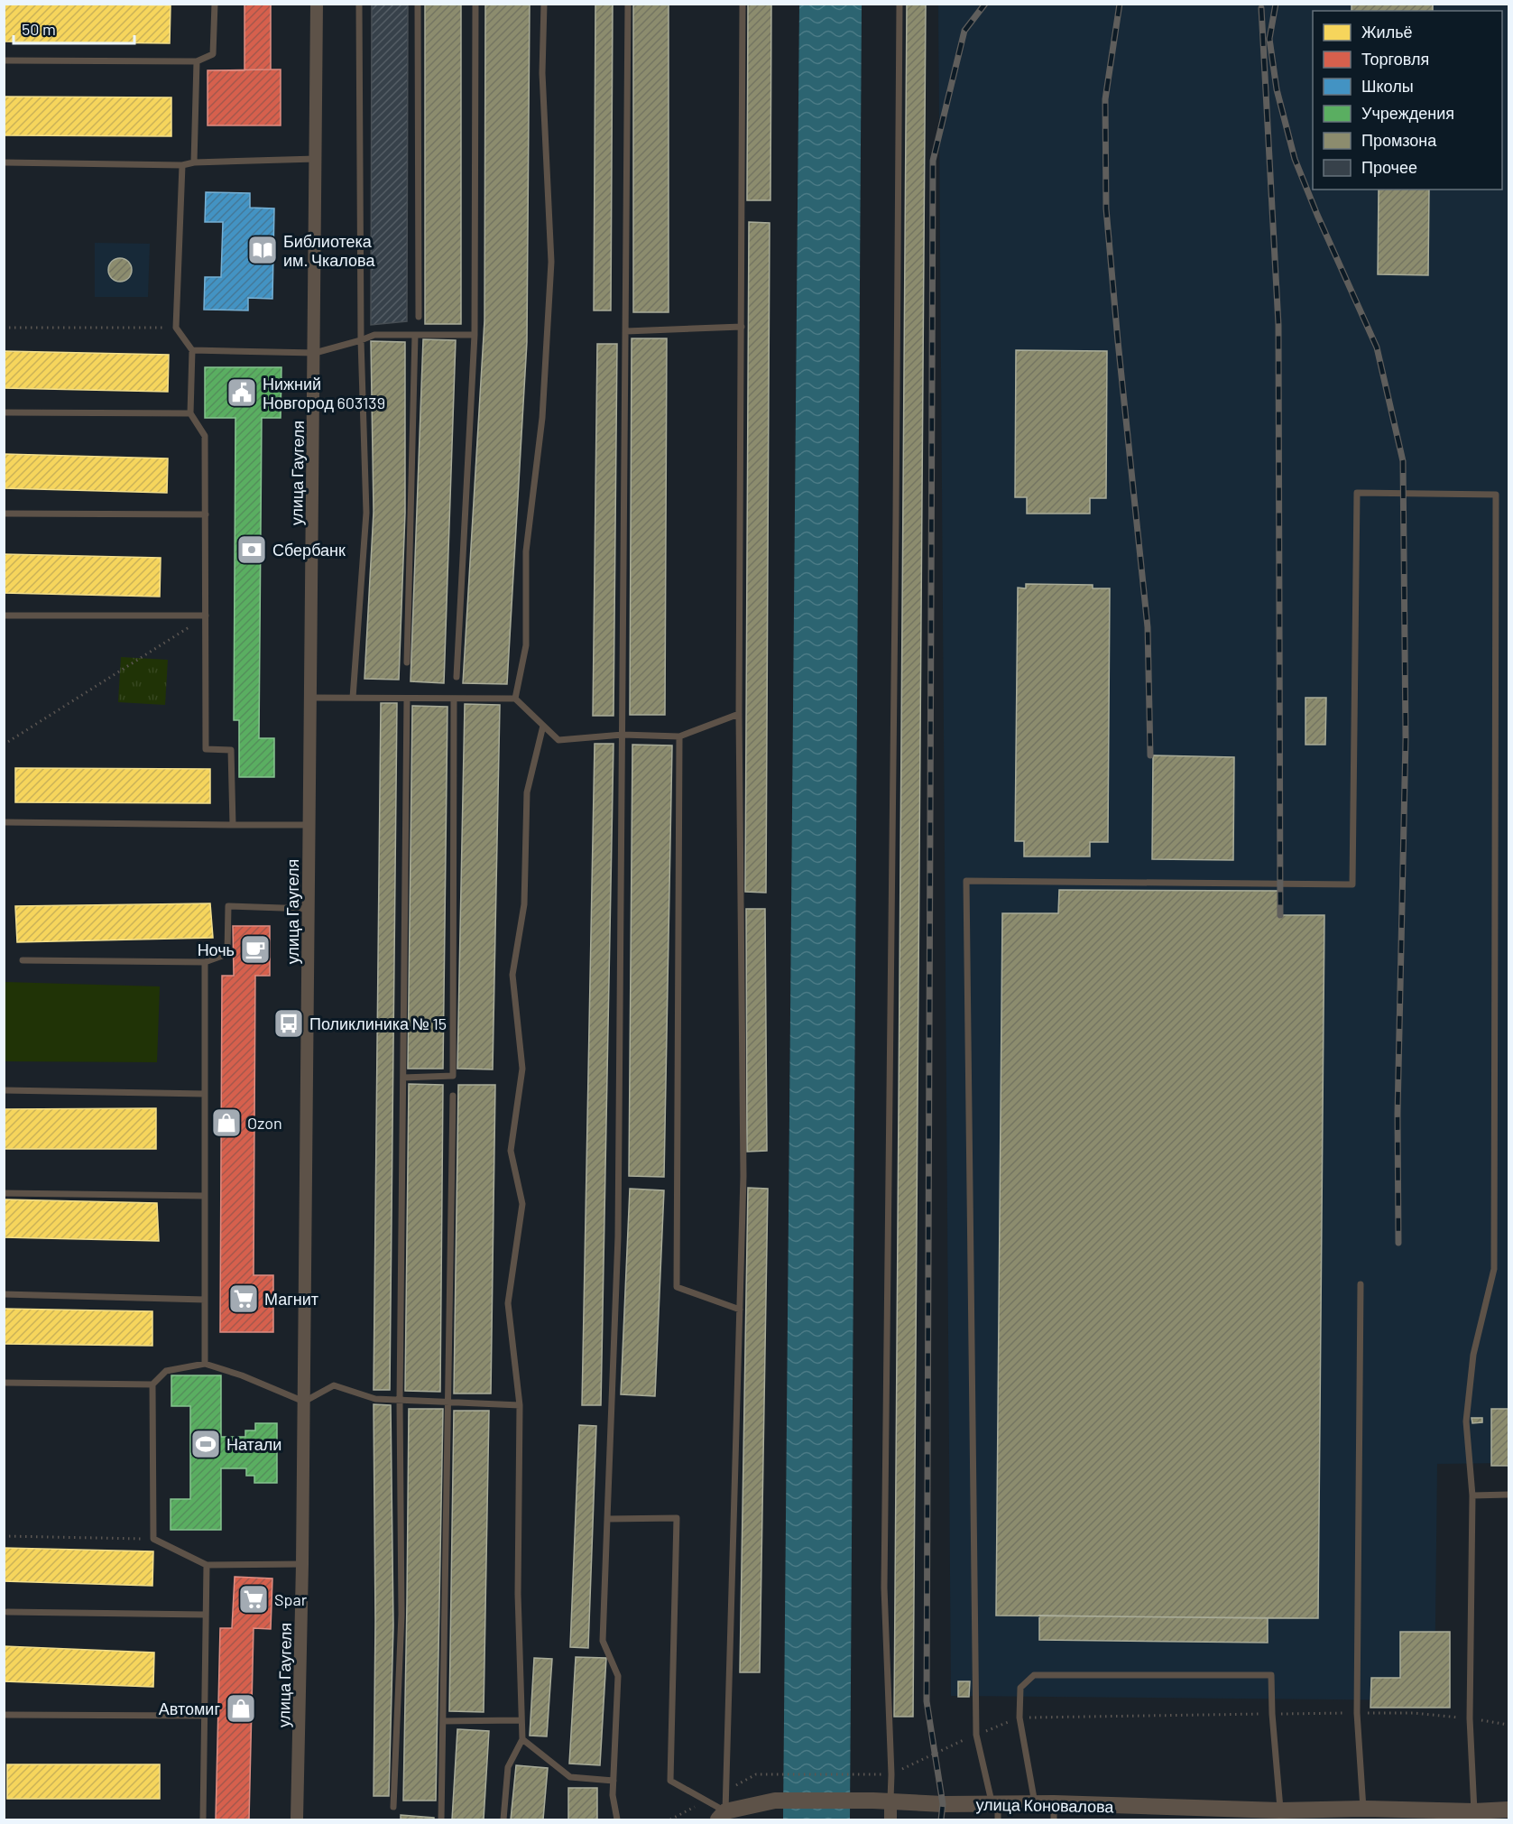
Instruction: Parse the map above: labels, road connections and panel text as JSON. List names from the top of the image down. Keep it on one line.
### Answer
{"streets":{"street":["улица Гаугеля","улица Коновалова"]},"places":{"library":["Библиотека им. Чкалова"],"public building":["Нижний Новгород 603139"],"bank":["Сбербанк"],"cafe":["Ночь"],"bus stop":["Поликлиника № 15"],"shop":["Ozon","Автомиг"],"supermarket":["Магнит","Spar"],"sports":["Натали"]},"legend":["Жильё","Торговля","Школы","Учреждения","Промзона","Прочее"],"scale_bar":"50 m"}
